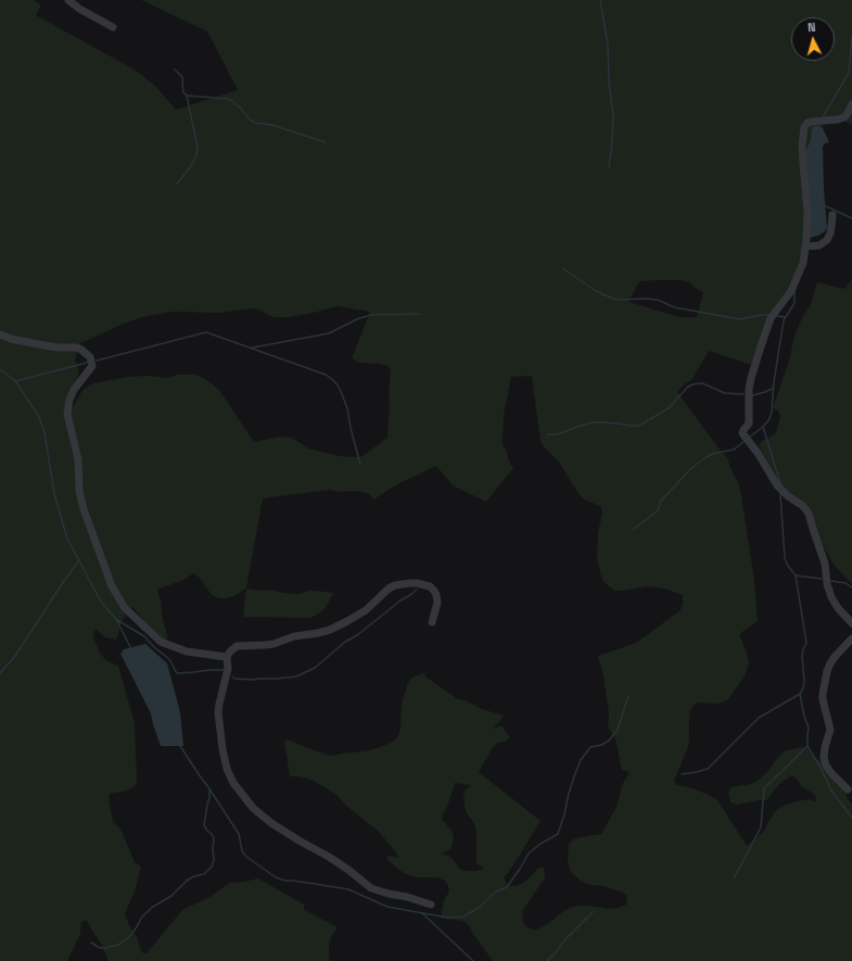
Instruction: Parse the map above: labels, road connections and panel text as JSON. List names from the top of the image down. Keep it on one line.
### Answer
{"north":"top"}
